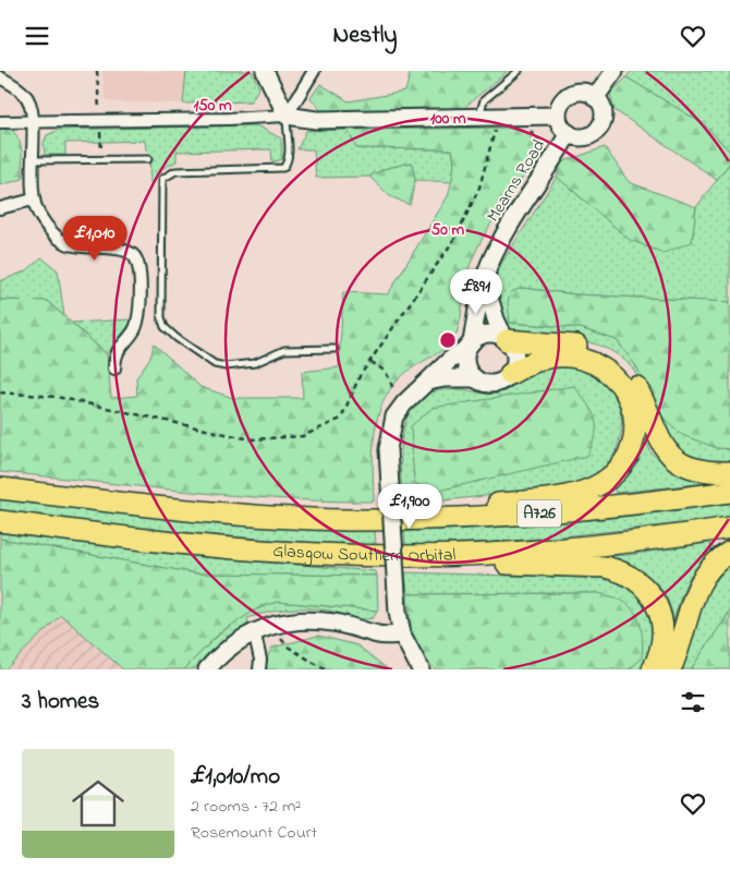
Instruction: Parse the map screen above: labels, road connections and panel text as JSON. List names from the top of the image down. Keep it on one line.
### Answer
{"streets":{"highway":["A726","Glasgow Southern Orbital"],"street":["Mearns Road"]},"page":{"header":"Nestly","price":["£1,010","£891","£1,900"],"heading":"3 homes","list":[{"name":"£1,010/mo","note":"2 rooms · 72 m² · Rosemount Court"}]},"rings":["150 m","100 m","50 m"]}
